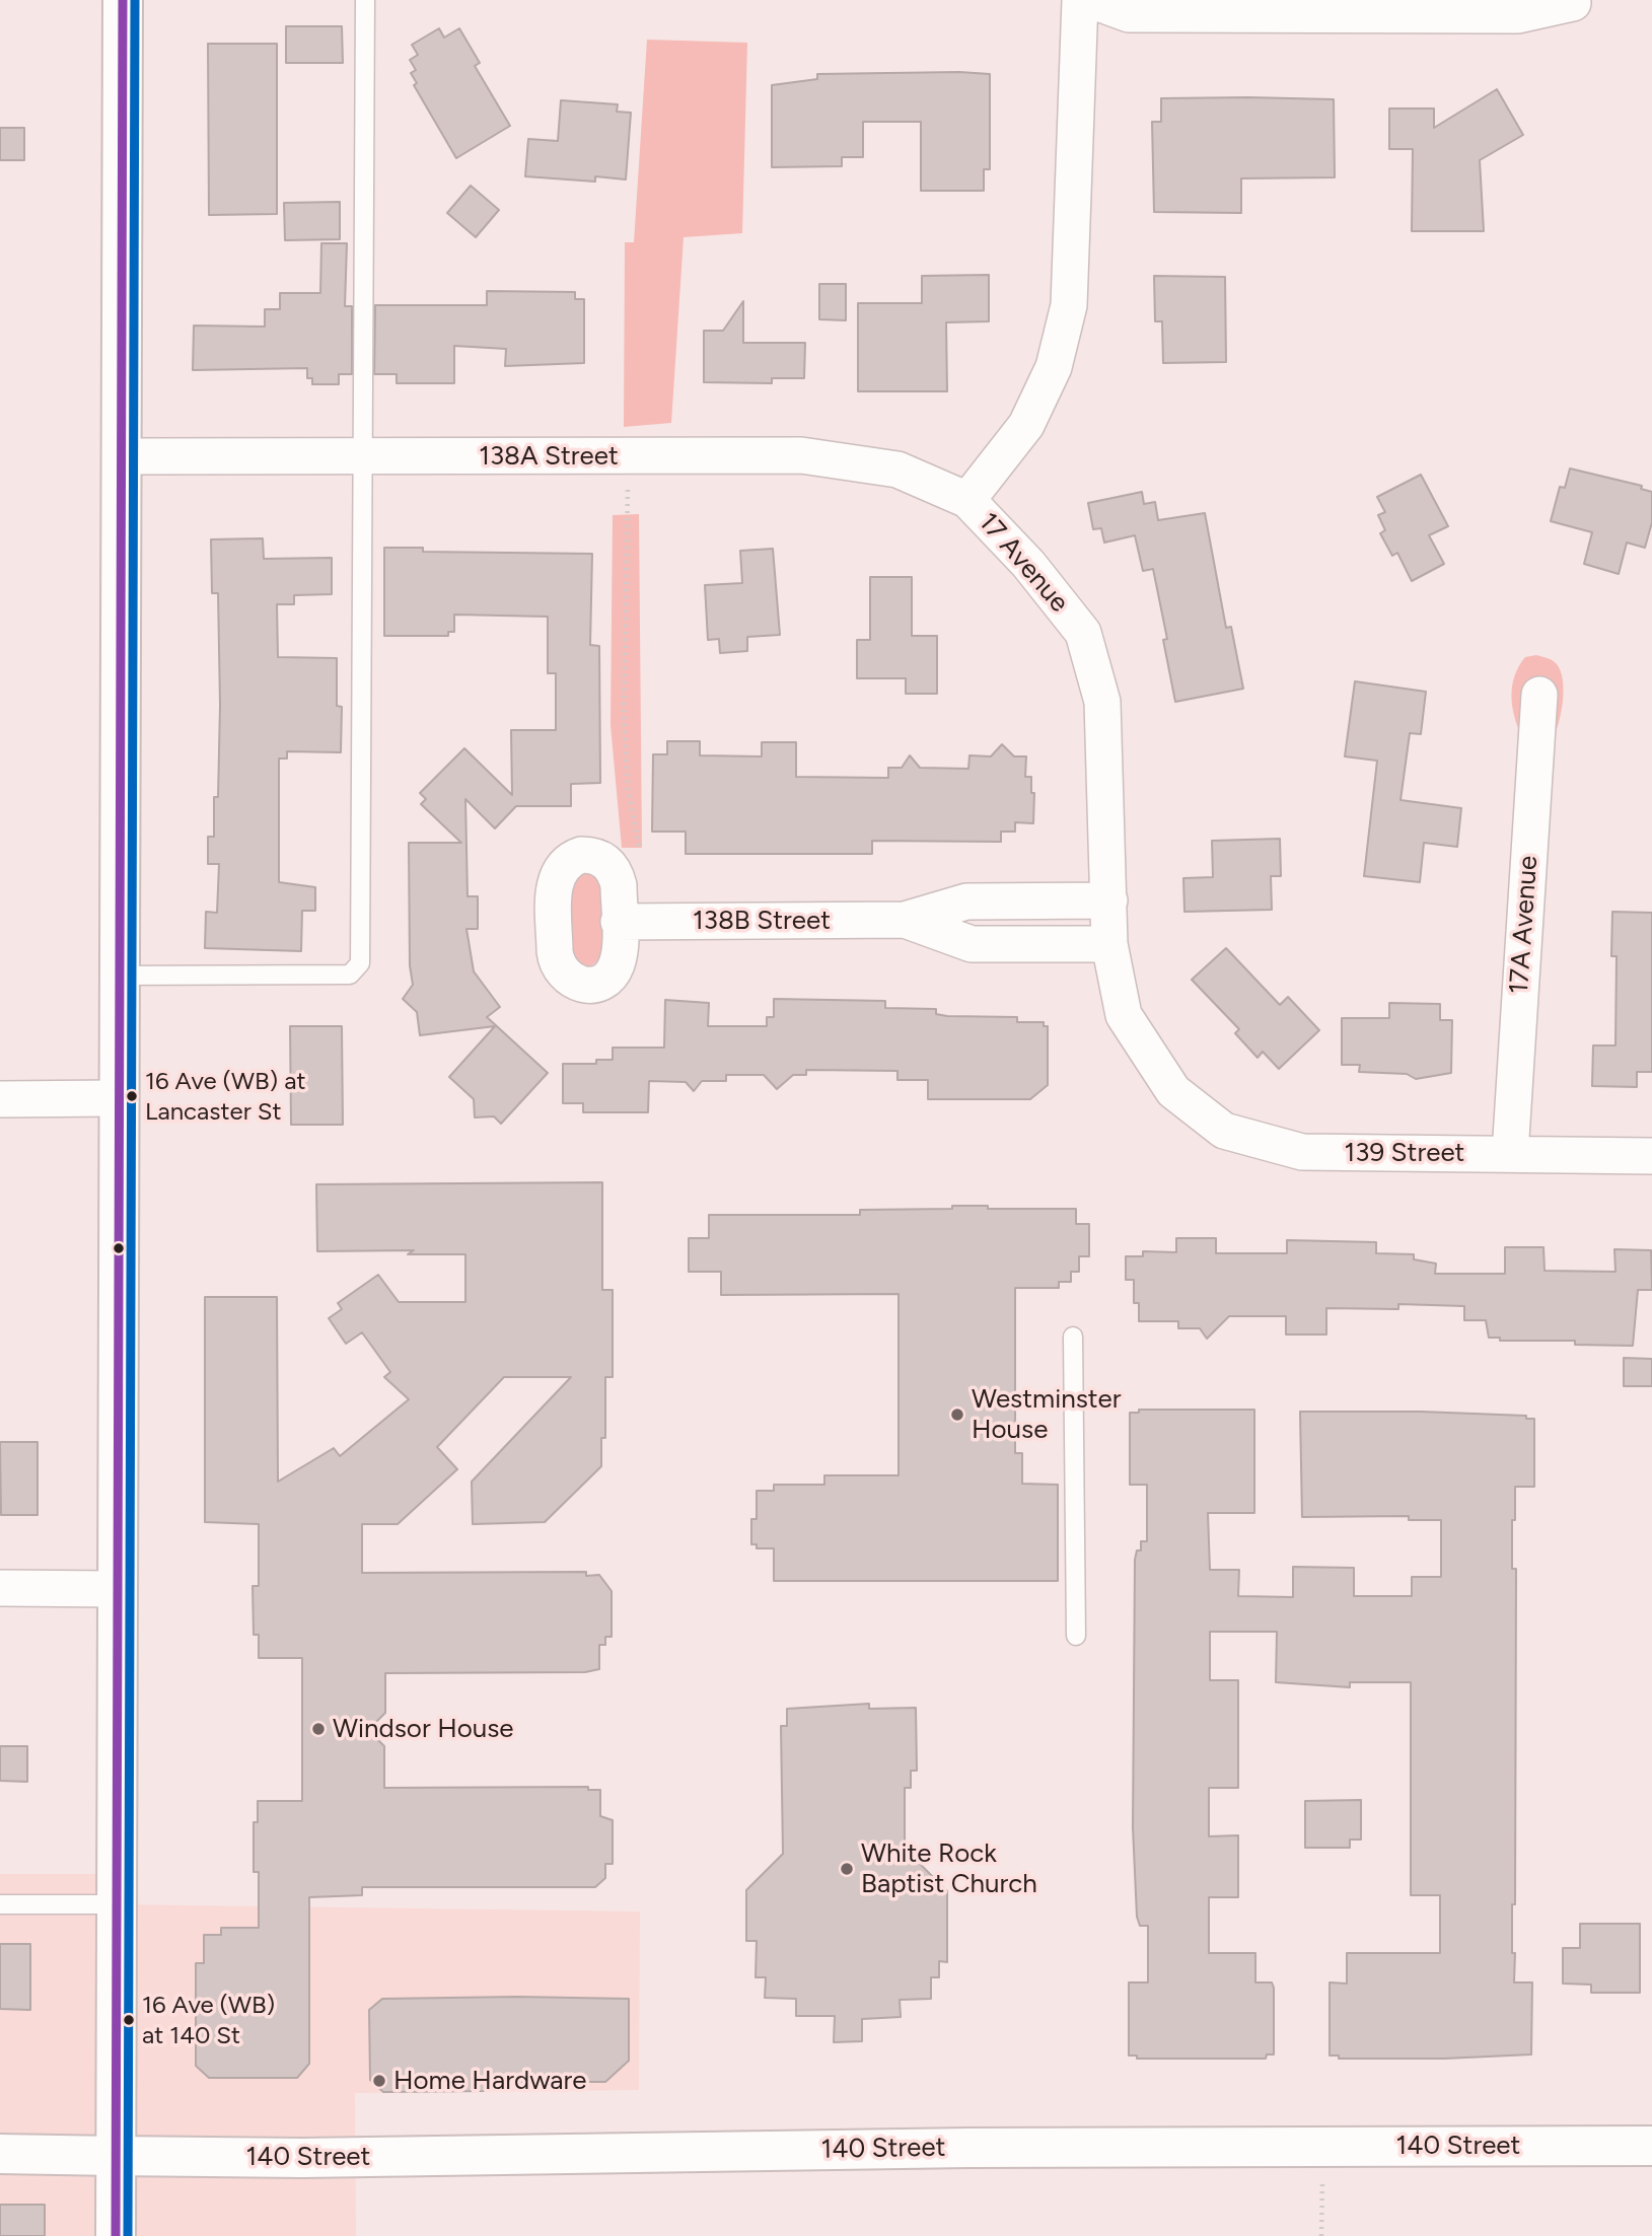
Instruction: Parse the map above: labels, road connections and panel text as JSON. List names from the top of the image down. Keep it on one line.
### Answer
{"streets":{"main road":["140 Street"],"street":["138A Street","17 Avenue","138B Street","17A Avenue","139 Street"]},"crossings":[["138A Street","17 Avenue"],["17 Avenue","138B Street"],["17 Avenue","139 Street"],["17A Avenue","139 Street"]],"places":["16 Ave (WB) at Lancaster St","Westminster House","Windsor House","White Rock Baptist Church","16 Ave (WB) at 140 St","Home Hardware"]}
